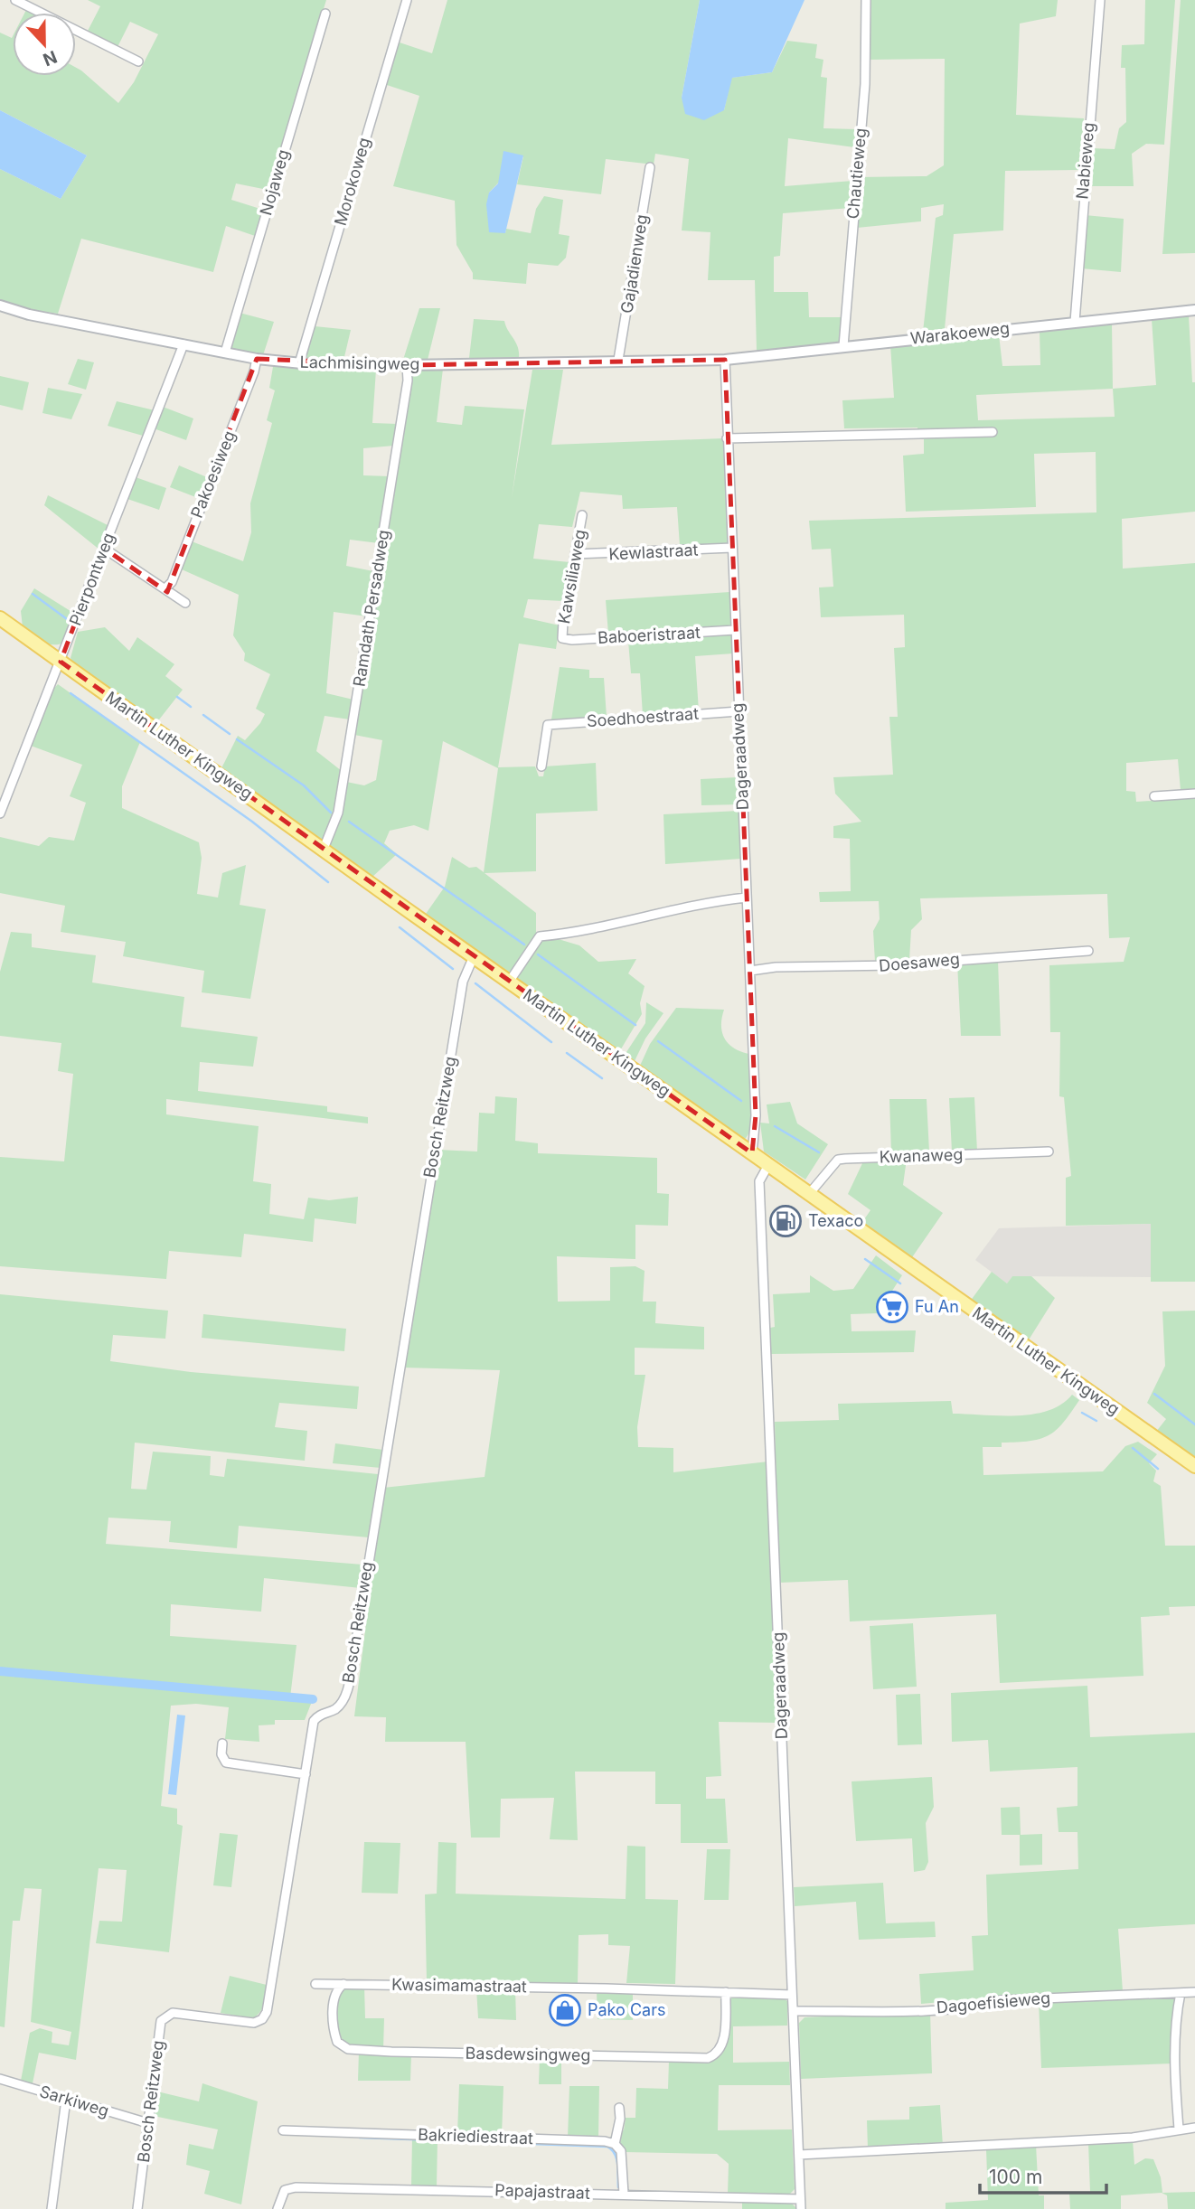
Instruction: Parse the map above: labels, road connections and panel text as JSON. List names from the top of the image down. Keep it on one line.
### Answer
{"streets":{"main road":["Martin Luther Kingweg"],"street":["Nabieweg","Chautieweg","Morokoweg","Nojaweg","Gajadienweg","Warakoeweg","Lachmisingweg","Pakoesiweg","Kewlastraat","Kawsiliaweg","Pierpontweg","Ramdath Persadweg","Baboeristraat","Soedhoestraat","Dageraadweg","Doesaweg","Bosch Reitzweg","Kwanaweg","Kwasimamastraat","Dagoefisieweg","Basdewsingweg","Sarkiweg","Bakriediestraat","Papajastraat"]},"crossings":[["Nabieweg","Warakoeweg"],["Chautieweg","Warakoeweg"],["Morokoweg","Lachmisingweg"],["Nojaweg","Lachmisingweg"],["Gajadienweg","Lachmisingweg"],["Warakoeweg","Lachmisingweg"],["Warakoeweg","Dageraadweg"],["Lachmisingweg","Pakoesiweg"],["Lachmisingweg","Pierpontweg"],["Lachmisingweg","Ramdath Persadweg"],["Lachmisingweg","Dageraadweg"],["Kewlastraat","Kawsiliaweg"],["Kewlastraat","Dageraadweg"],["Kawsiliaweg","Baboeristraat"],["Pierpontweg","Martin Luther Kingweg"],["Ramdath Persadweg","Martin Luther Kingweg"],["Baboeristraat","Dageraadweg"],["Soedhoestraat","Dageraadweg"],["Martin Luther Kingweg","Dageraadweg"],["Martin Luther Kingweg","Bosch Reitzweg"],["Martin Luther Kingweg","Kwanaweg"],["Dageraadweg","Doesaweg"],["Dageraadweg","Kwasimamastraat"],["Dageraadweg","Dagoefisieweg"],["Dageraadweg","Papajastraat"],["Bosch Reitzweg","Sarkiweg"],["Kwasimamastraat","Basdewsingweg"]],"places":{"fuel station":["Texaco"],"supermarket":["Fu An"],"shop":["Pako Cars"]},"scale_bar":"100 m","north":"bottom"}
